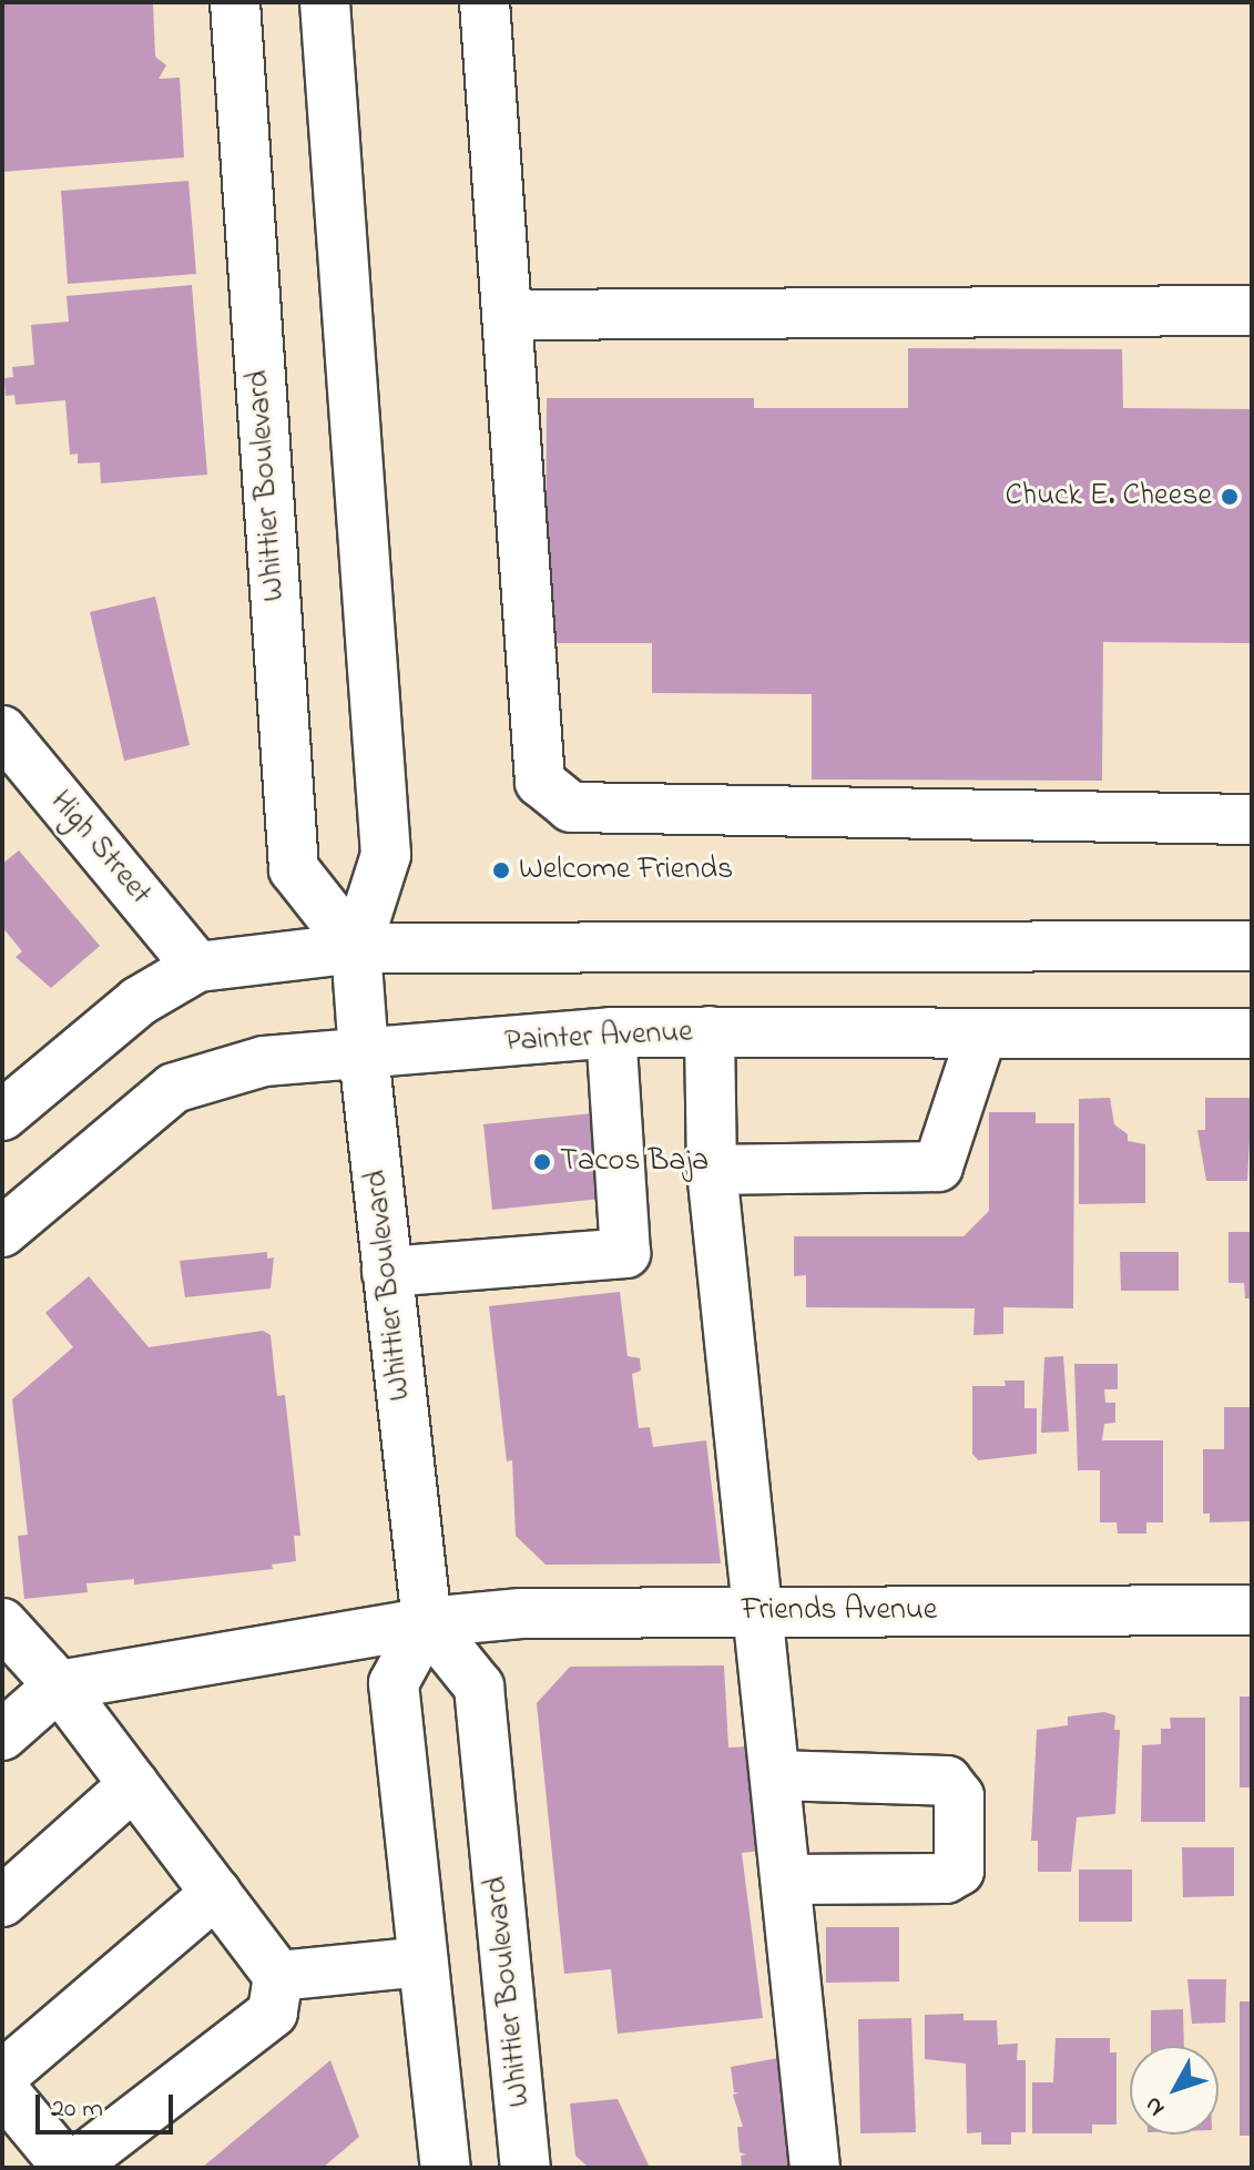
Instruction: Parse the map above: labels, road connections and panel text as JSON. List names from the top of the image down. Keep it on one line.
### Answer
{"streets":{"main road":["Whittier Boulevard","High Street","Painter Avenue","Friends Avenue"]},"crossings":[["Whittier Boulevard","Painter Avenue"],["Whittier Boulevard","Friends Avenue"]],"places":["Chuck E. Cheese","Welcome Friends","Tacos Baja"],"scale_bar":"20 m","north":"bottom left"}
